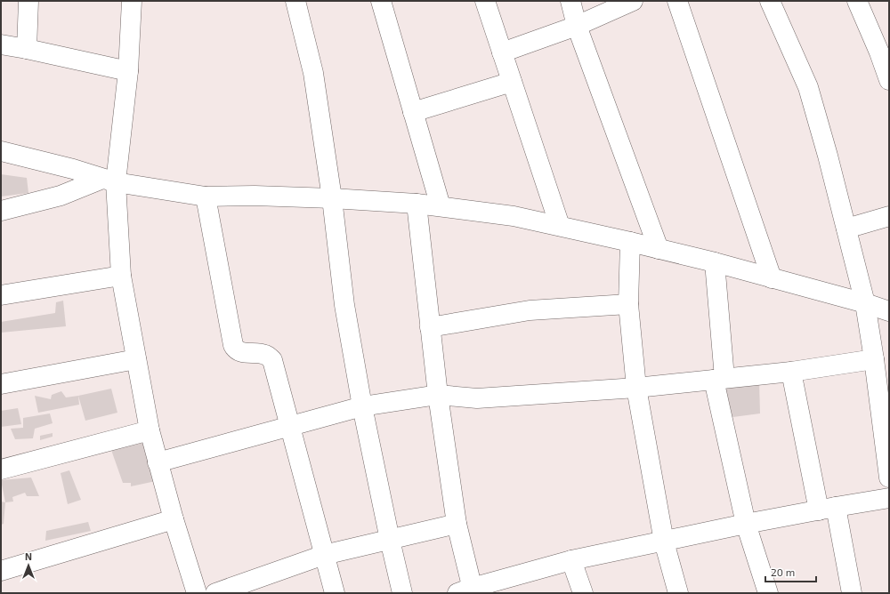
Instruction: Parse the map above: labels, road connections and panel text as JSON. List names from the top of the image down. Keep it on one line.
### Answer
{"scale_bar":"20 m","north":"top"}
